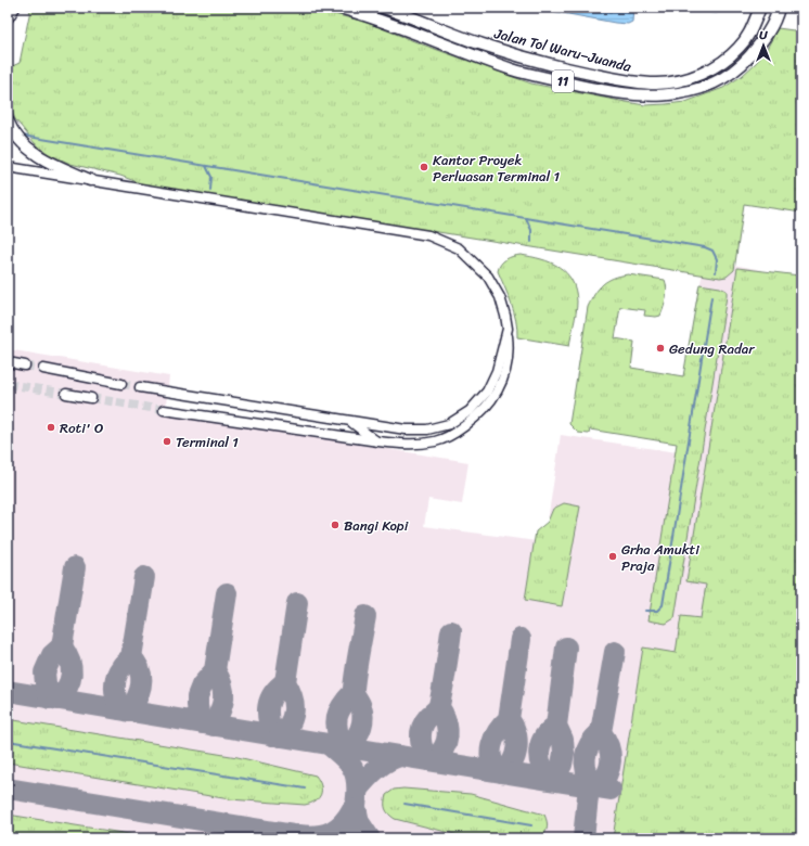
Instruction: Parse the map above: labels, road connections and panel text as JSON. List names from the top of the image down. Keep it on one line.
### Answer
{"streets":{"highway":["Jalan Tol Waru–Juanda","11"]},"places":["Kantor Proyek Perluasan Terminal 1","Gedung Radar","Roti' O","Terminal 1","Bangi Kopi","Grha Amukti Praja"],"north":"top"}
